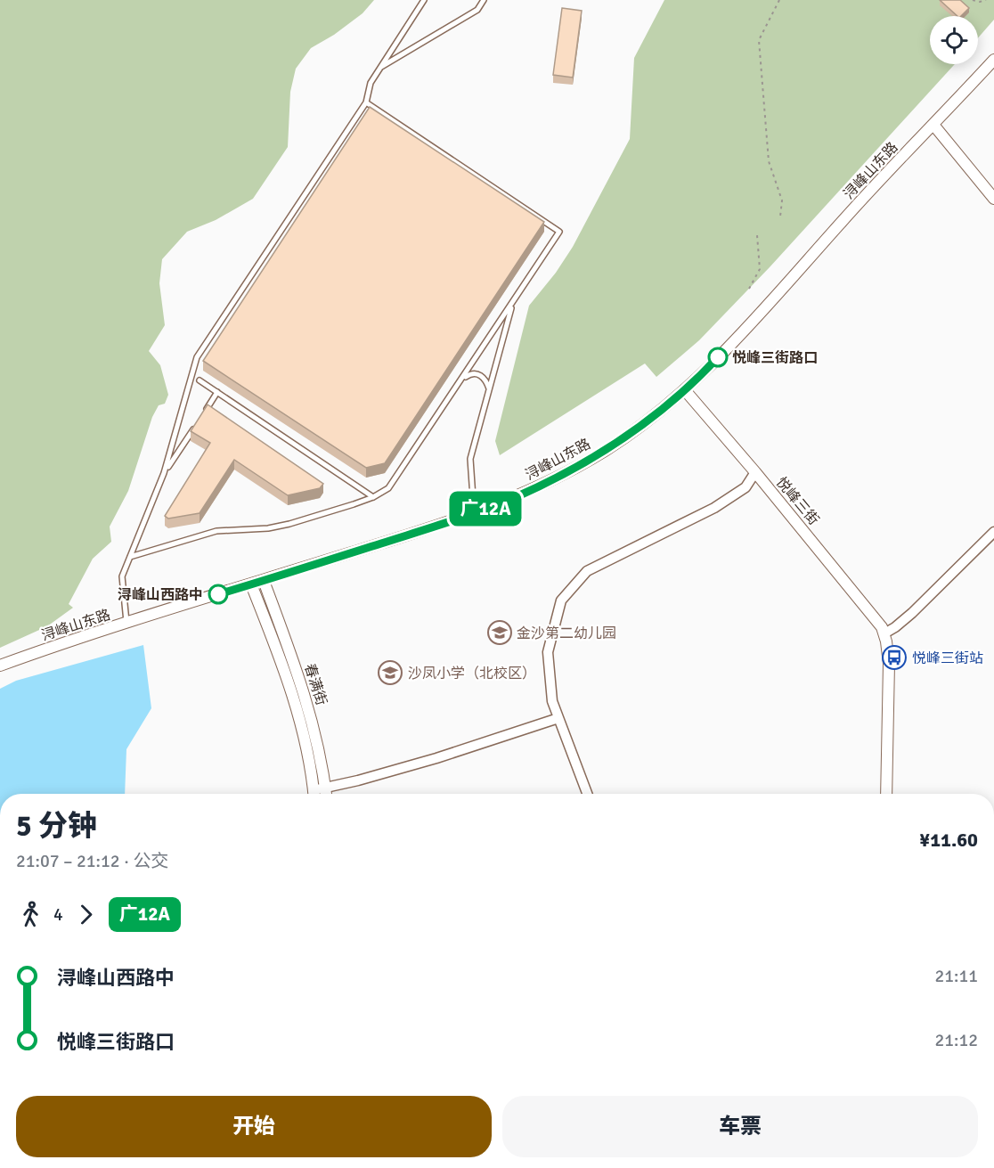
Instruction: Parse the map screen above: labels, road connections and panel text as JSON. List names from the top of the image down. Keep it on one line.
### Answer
{"streets":{"street":["浔峰山东路","悦峰三街","春满街"]},"crossings":[["浔峰山东路","悦峰三街"],["浔峰山东路","春满街"]],"places":{"other":["悦峰三街路口","浔峰山西路中"],"school or university":["金沙第二幼儿园","沙凤小学（北校区）"],"bus stop":["悦峰三街站"]},"lines":["bus line 广12A"],"page":{"on_map":"广12A","heading":["5 分钟","21:07 – 21:12 · 公交","¥11.60"],"legs":["4","广12A"],"list":[{"name":"浔峰山西路中","value":"21:11"},{"name":"悦峰三街路口","value":"21:12"}],"buttons":["开始","车票"]}}
